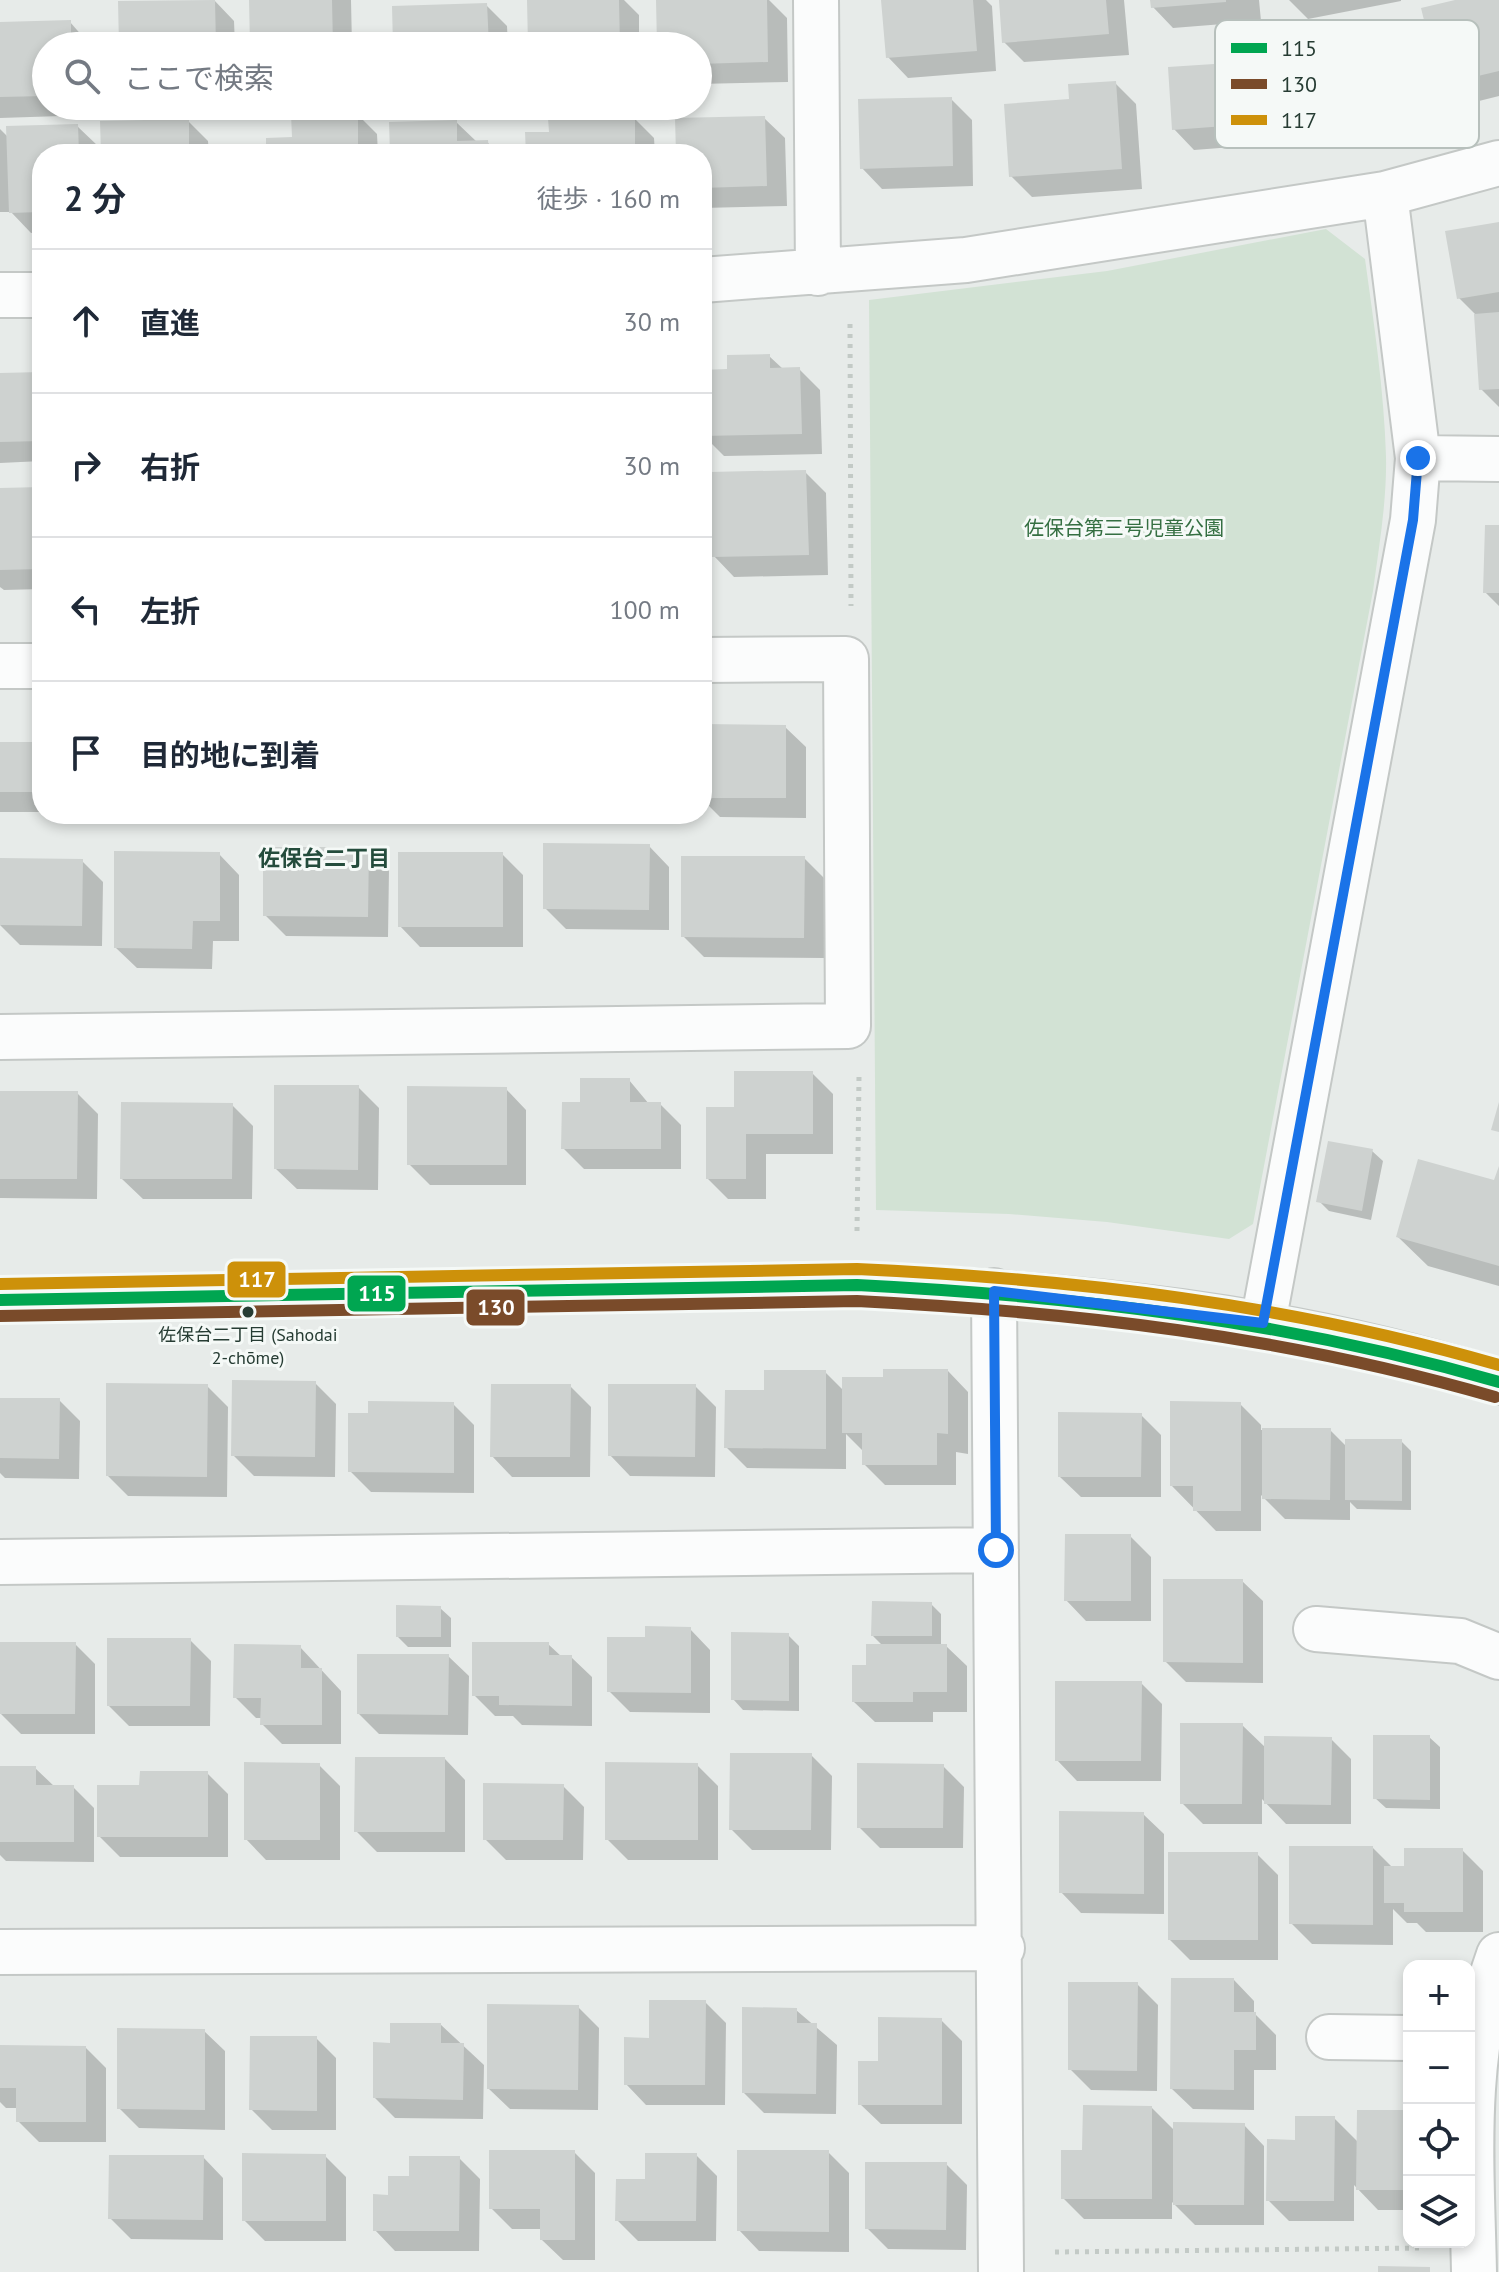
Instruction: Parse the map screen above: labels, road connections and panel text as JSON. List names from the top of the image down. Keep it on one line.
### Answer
{"districts":["佐保台二丁目"],"parks":["佐保台第三号児童公園"],"places":["佐保台二丁目 (Sahodai 2-chōme)"],"lines":["transit line 117","transit line 115","transit line 130"],"legend":["115","130","117"],"page":{"search":"ここで検索","heading":["2 分","徒歩 · 160 m"],"list":[["直進","30 m"],["右折","30 m"],["左折","100 m"],"目的地に到着"],"map_buttons":["+","−"]}}
